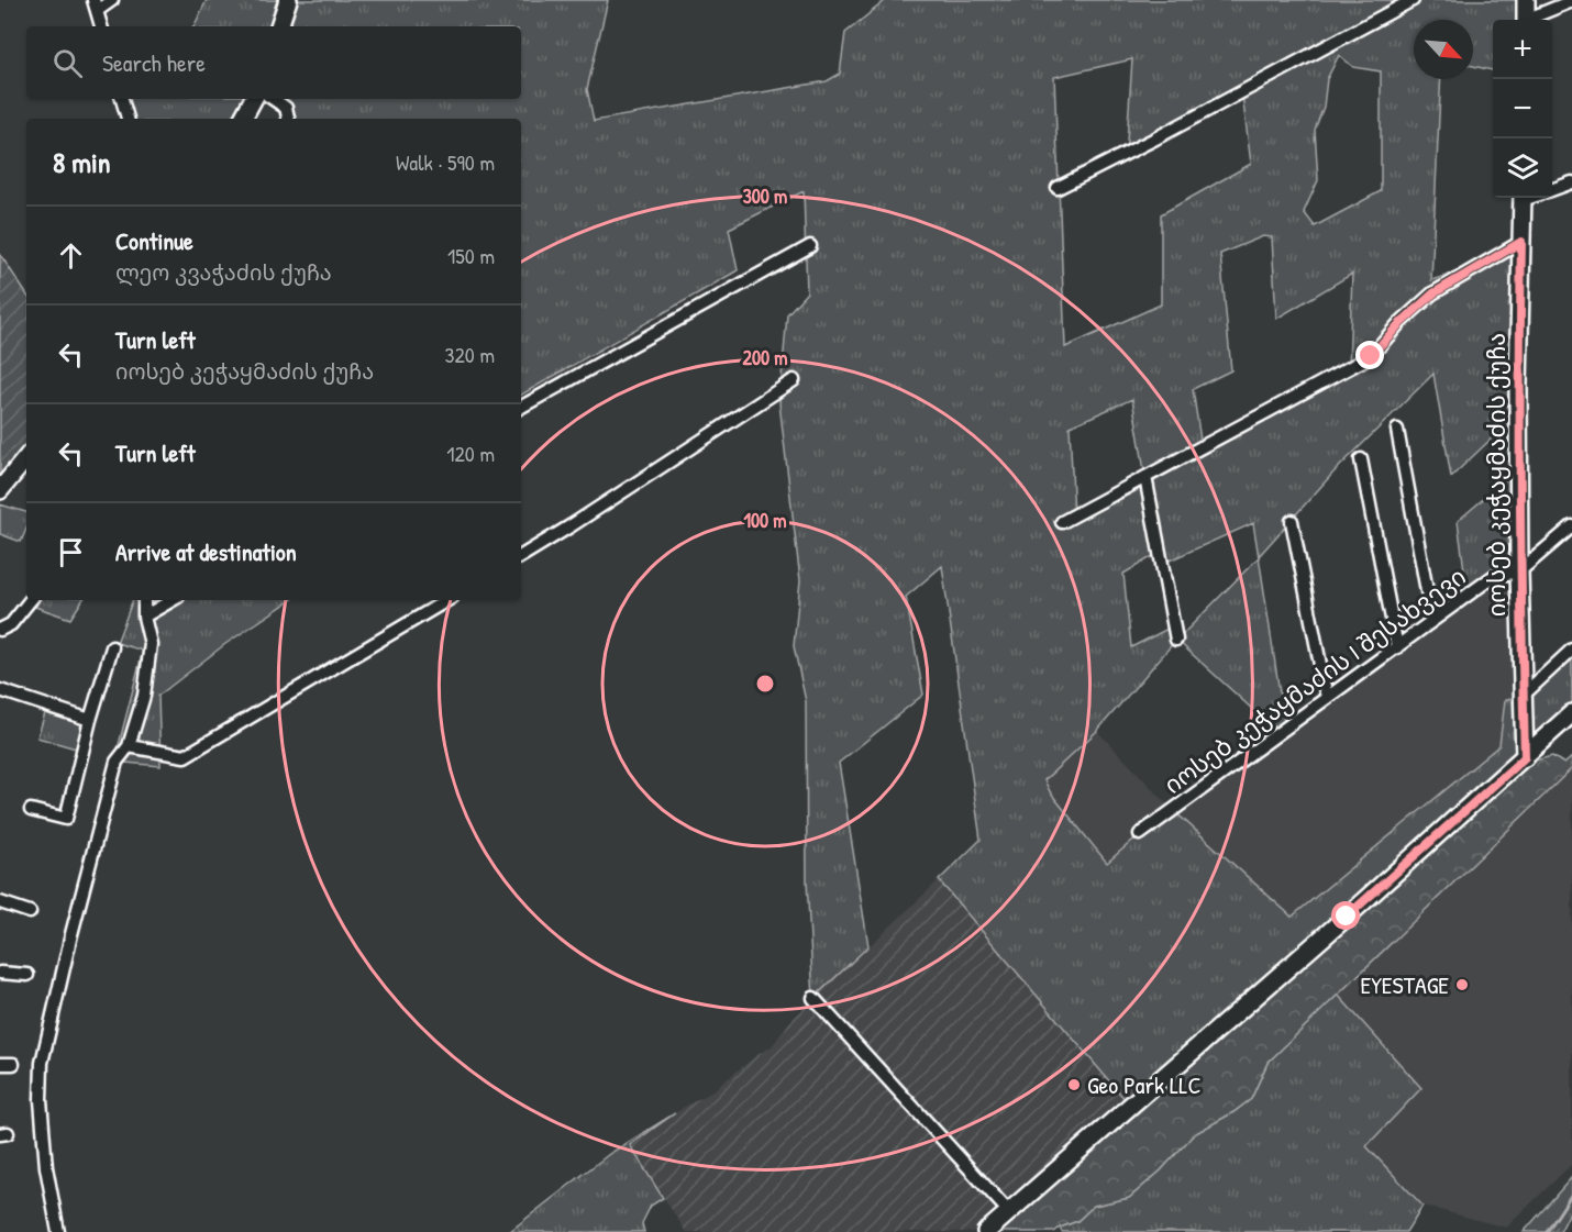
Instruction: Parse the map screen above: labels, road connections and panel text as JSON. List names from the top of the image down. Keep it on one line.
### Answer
{"streets":{"main road":["იოსებ კეჭაყმაძის ქუჩა"],"street":["იოსებ კეჭაყმაძის I შესახვევი"]},"crossings":[["იოსებ კეჭაყმაძის ქუჩა","იოსებ კეჭაყმაძის I შესახვევი"]],"places":["EYESTAGE","Geo Park LLC"],"north":"bottom right","page":{"map_buttons":["+","−"],"search":"Search here","heading":["8 min","Walk · 590 m"],"list":[["Continue","ლეო კვაჭაძის ქუჩა","150 m"],["Turn left","იოსებ კეჭაყმაძის ქუჩა","320 m"],["Turn left","120 m"],"Arrive at destination"]},"rings":["300 m","200 m","100 m"]}
